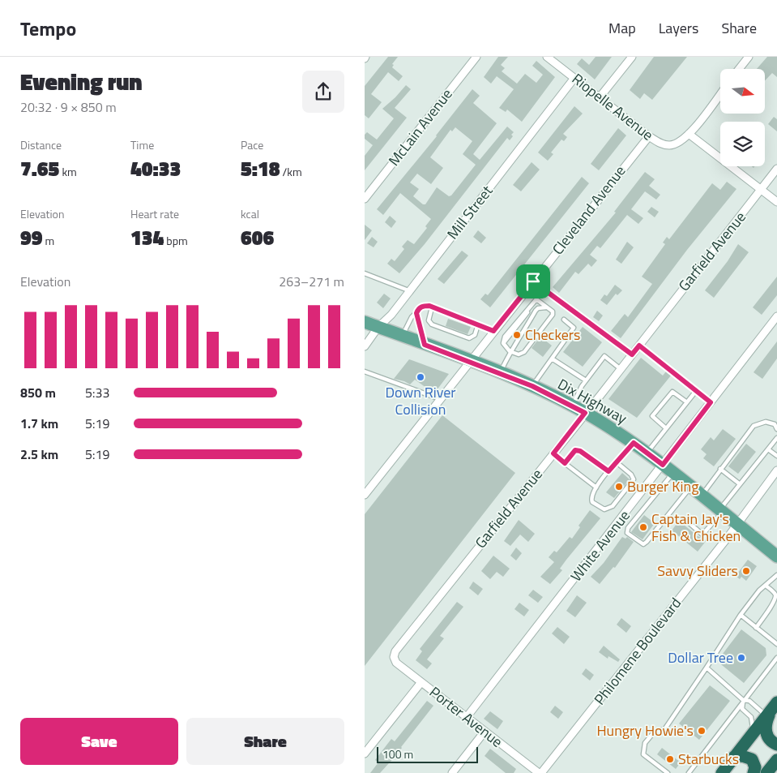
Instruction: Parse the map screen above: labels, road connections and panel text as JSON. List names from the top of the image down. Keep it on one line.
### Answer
{"streets":{"main road":["Dix Highway"],"street":["Riopelle Avenue","McLain Avenue","Cleveland Avenue","Mill Street","Garfield Avenue","White Avenue","Philomene Boulevard","Porter Avenue"]},"crossings":[["Riopelle Avenue","Cleveland Avenue"],["Riopelle Avenue","Mill Street"],["Cleveland Avenue","Dix Highway"],["Mill Street","Dix Highway"],["Garfield Avenue","Dix Highway"],["Garfield Avenue","Porter Avenue"],["Dix Highway","White Avenue"],["Dix Highway","Philomene Boulevard"],["White Avenue","Porter Avenue"],["Philomene Boulevard","Porter Avenue"]],"places":["Checkers","Down River Collision","Burger King","Captain Jay's Fish & Chicken","Savvy Sliders","Dollar Tree","Hungry Howie's","Starbucks"],"scale_bar":"100 m","north":"right","page":{"header":"Tempo","nav":["Map","Layers","Share"],"heading":["Evening run","20:32 · 9 × 850 m"],"stats":[["Distance","7.65 km"],["Time","40:33"],["Pace","5:18 /km"],["Elevation","99 m"],["Heart rate","134 bpm"],["kcal","606"]],"chart":["Elevation","263–271 m"],"list":[{"name":"850 m","note":"5:33"},{"name":"1.7 km","note":"5:19"},{"name":"2.5 km","note":"5:19"}],"buttons":["Save","Share"],"scale":"100 m"}}
